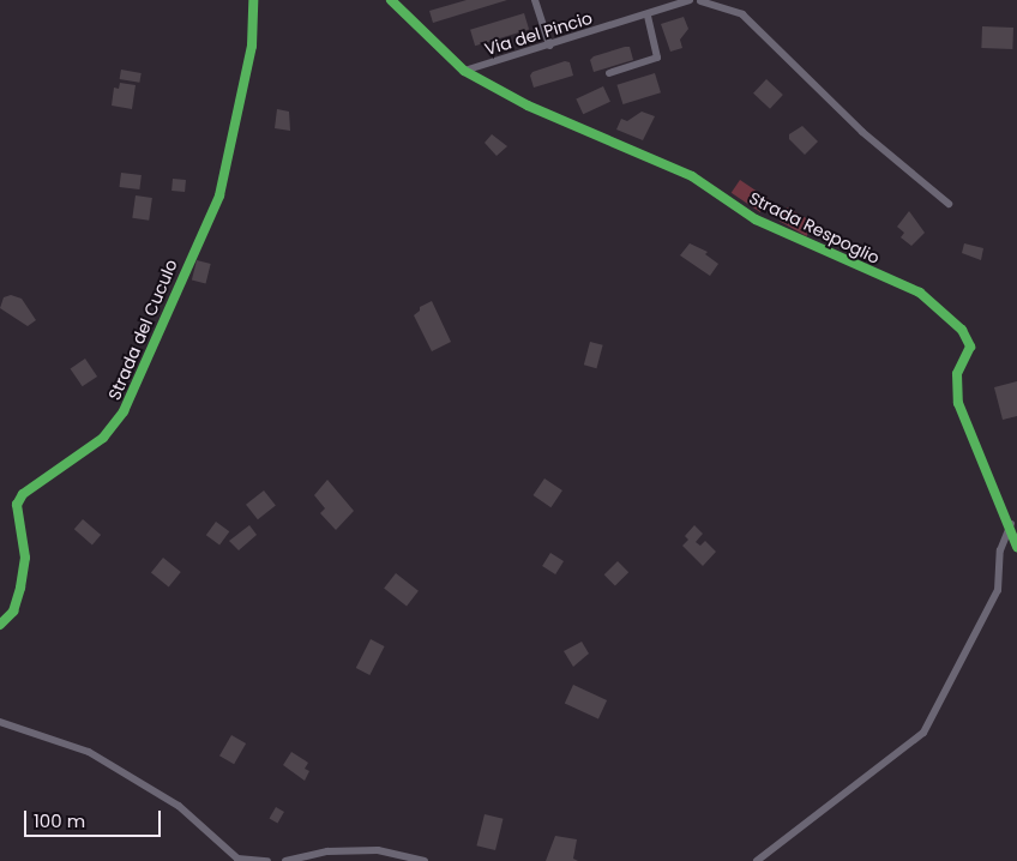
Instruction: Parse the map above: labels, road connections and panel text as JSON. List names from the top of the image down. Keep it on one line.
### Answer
{"streets":{"street":["Via del Pincio","Strada Respoglio","Strada del Cuculo"]},"crossings":[["Via del Pincio","Strada Respoglio"]],"scale_bar":"100 m"}
